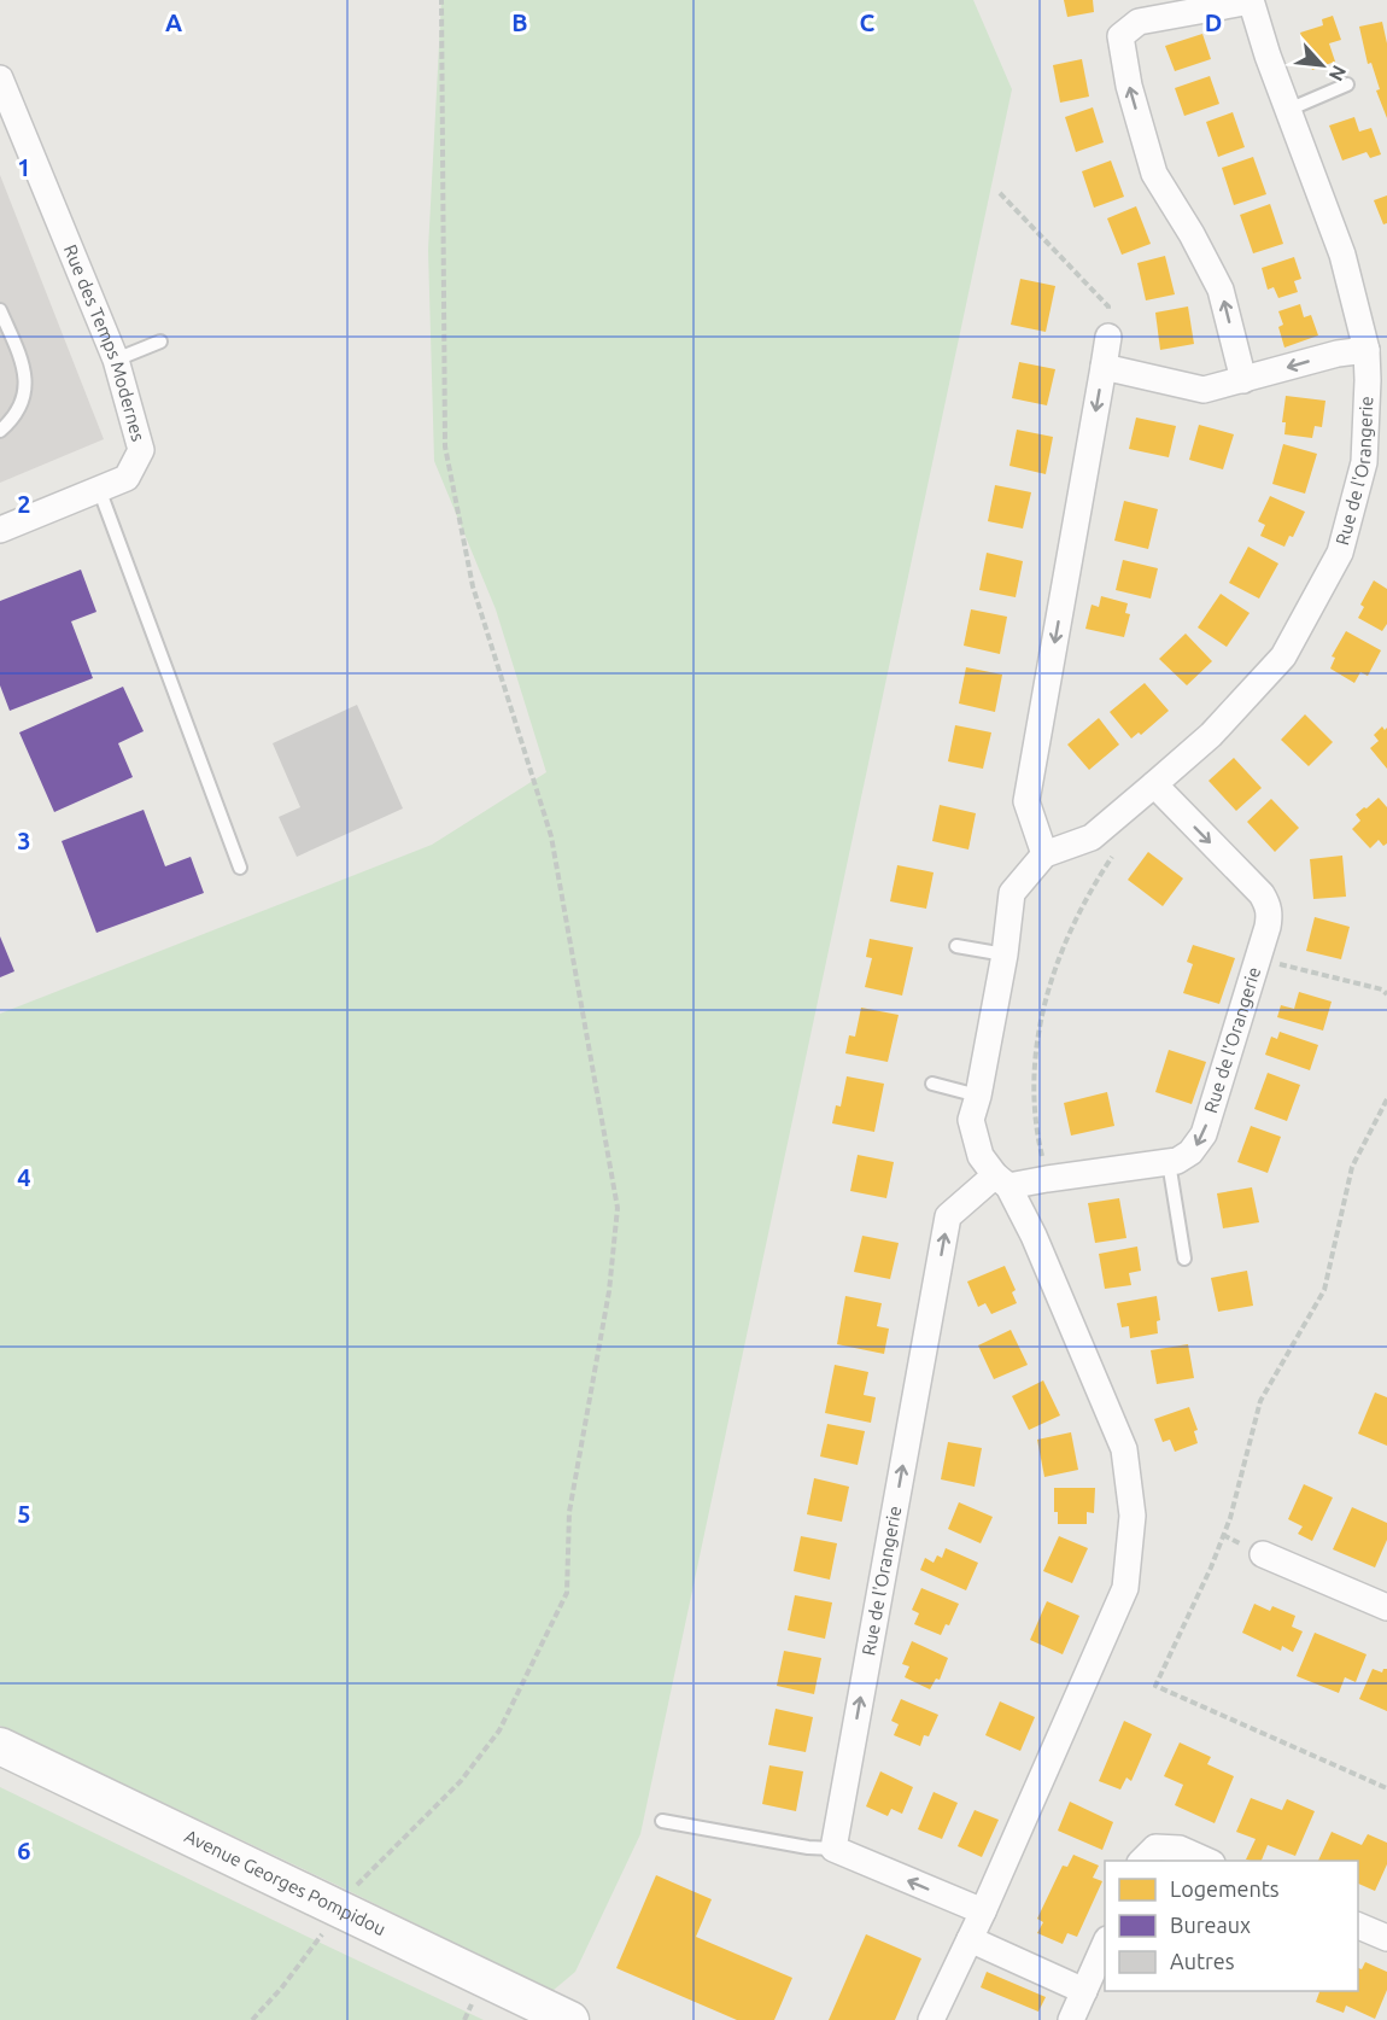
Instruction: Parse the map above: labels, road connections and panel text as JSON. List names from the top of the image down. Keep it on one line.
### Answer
{"streets":{"main road":["Avenue Georges Pompidou"],"street":["Rue des Temps Modernes","Rue de l'Orangerie"]},"legend":["Logements","Bureaux","Autres"],"north":"bottom right","grid":{"columns":["A","B","C","D"],"rows":["1","2","3","4","5","6"]}}
